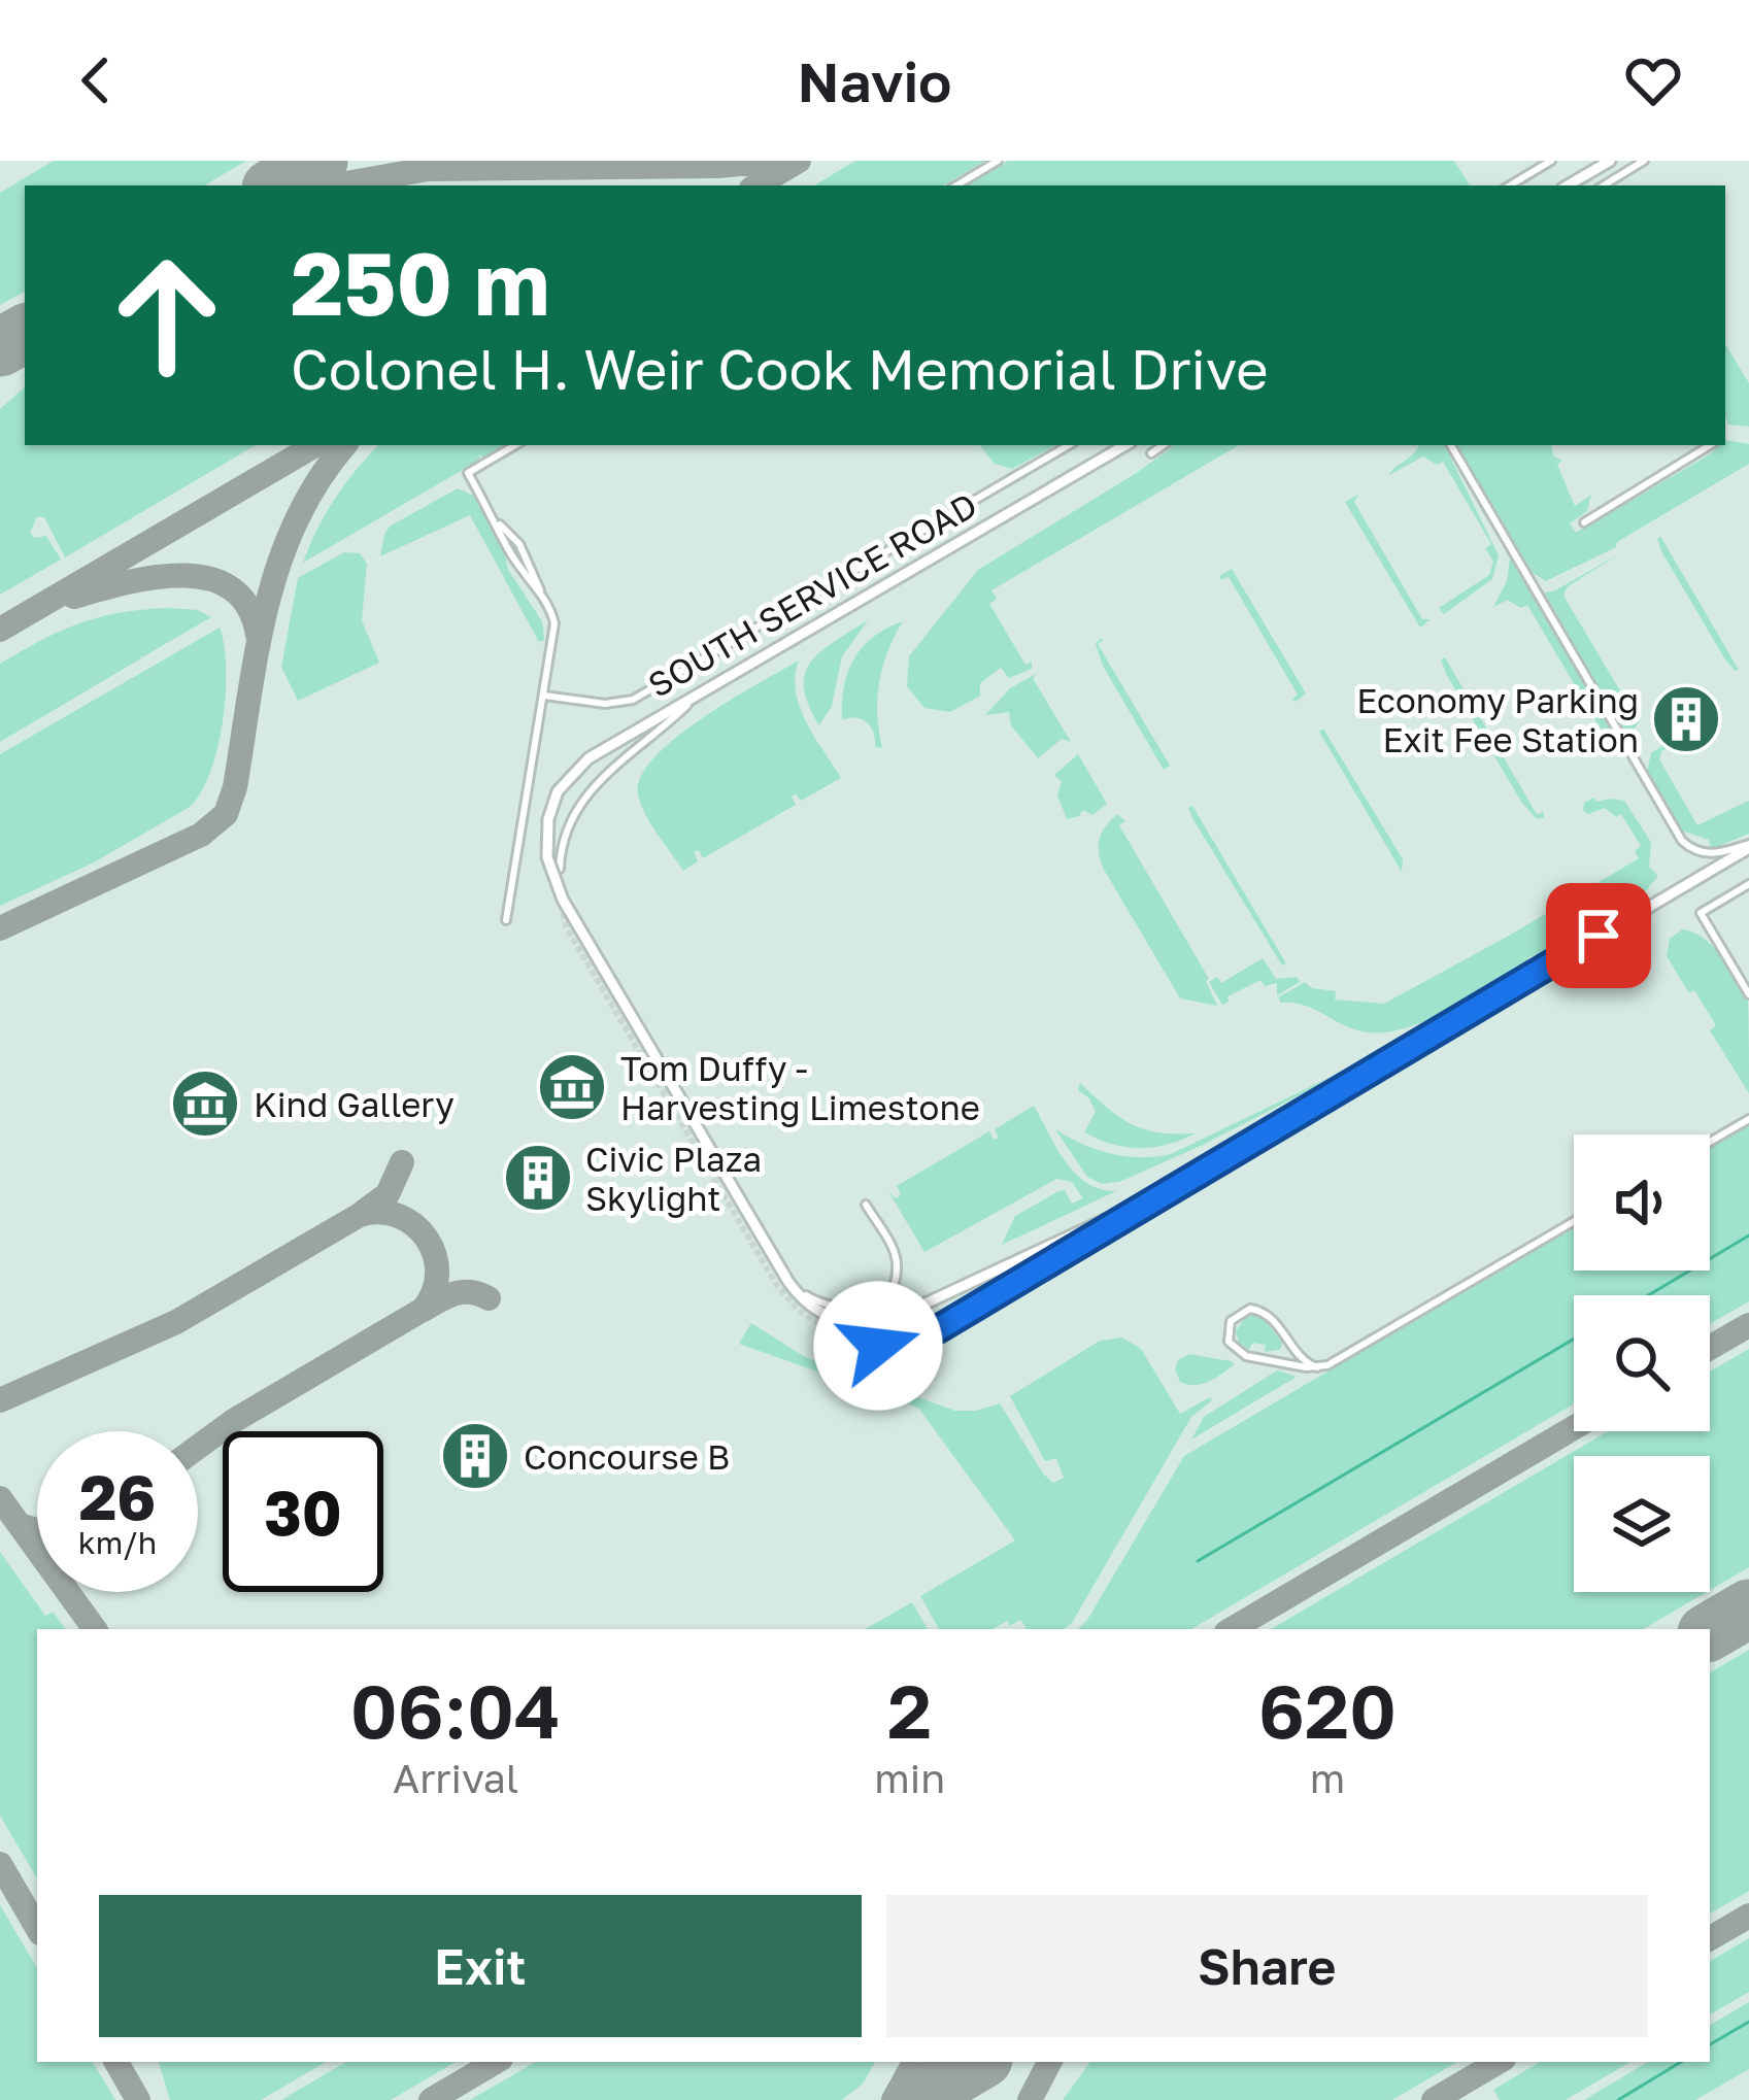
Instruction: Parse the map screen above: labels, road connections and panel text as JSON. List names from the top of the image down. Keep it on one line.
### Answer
{"streets":{"street":["SOUTH SERVICE ROAD"]},"places":{"building":["Economy Parking Exit Fee Station","Civic Plaza Skylight","Concourse B"],"museum":["Tom Duffy - Harvesting Limestone","Kind Gallery"]},"page":{"header":"Navio","turn":["250 m","Colonel H. Weir Cook Memorial Drive"],"speed":"26 km/h","limit":"30","eta":["06:04","Arrival","2","min","620","m"],"buttons":["Exit","Share"]}}
